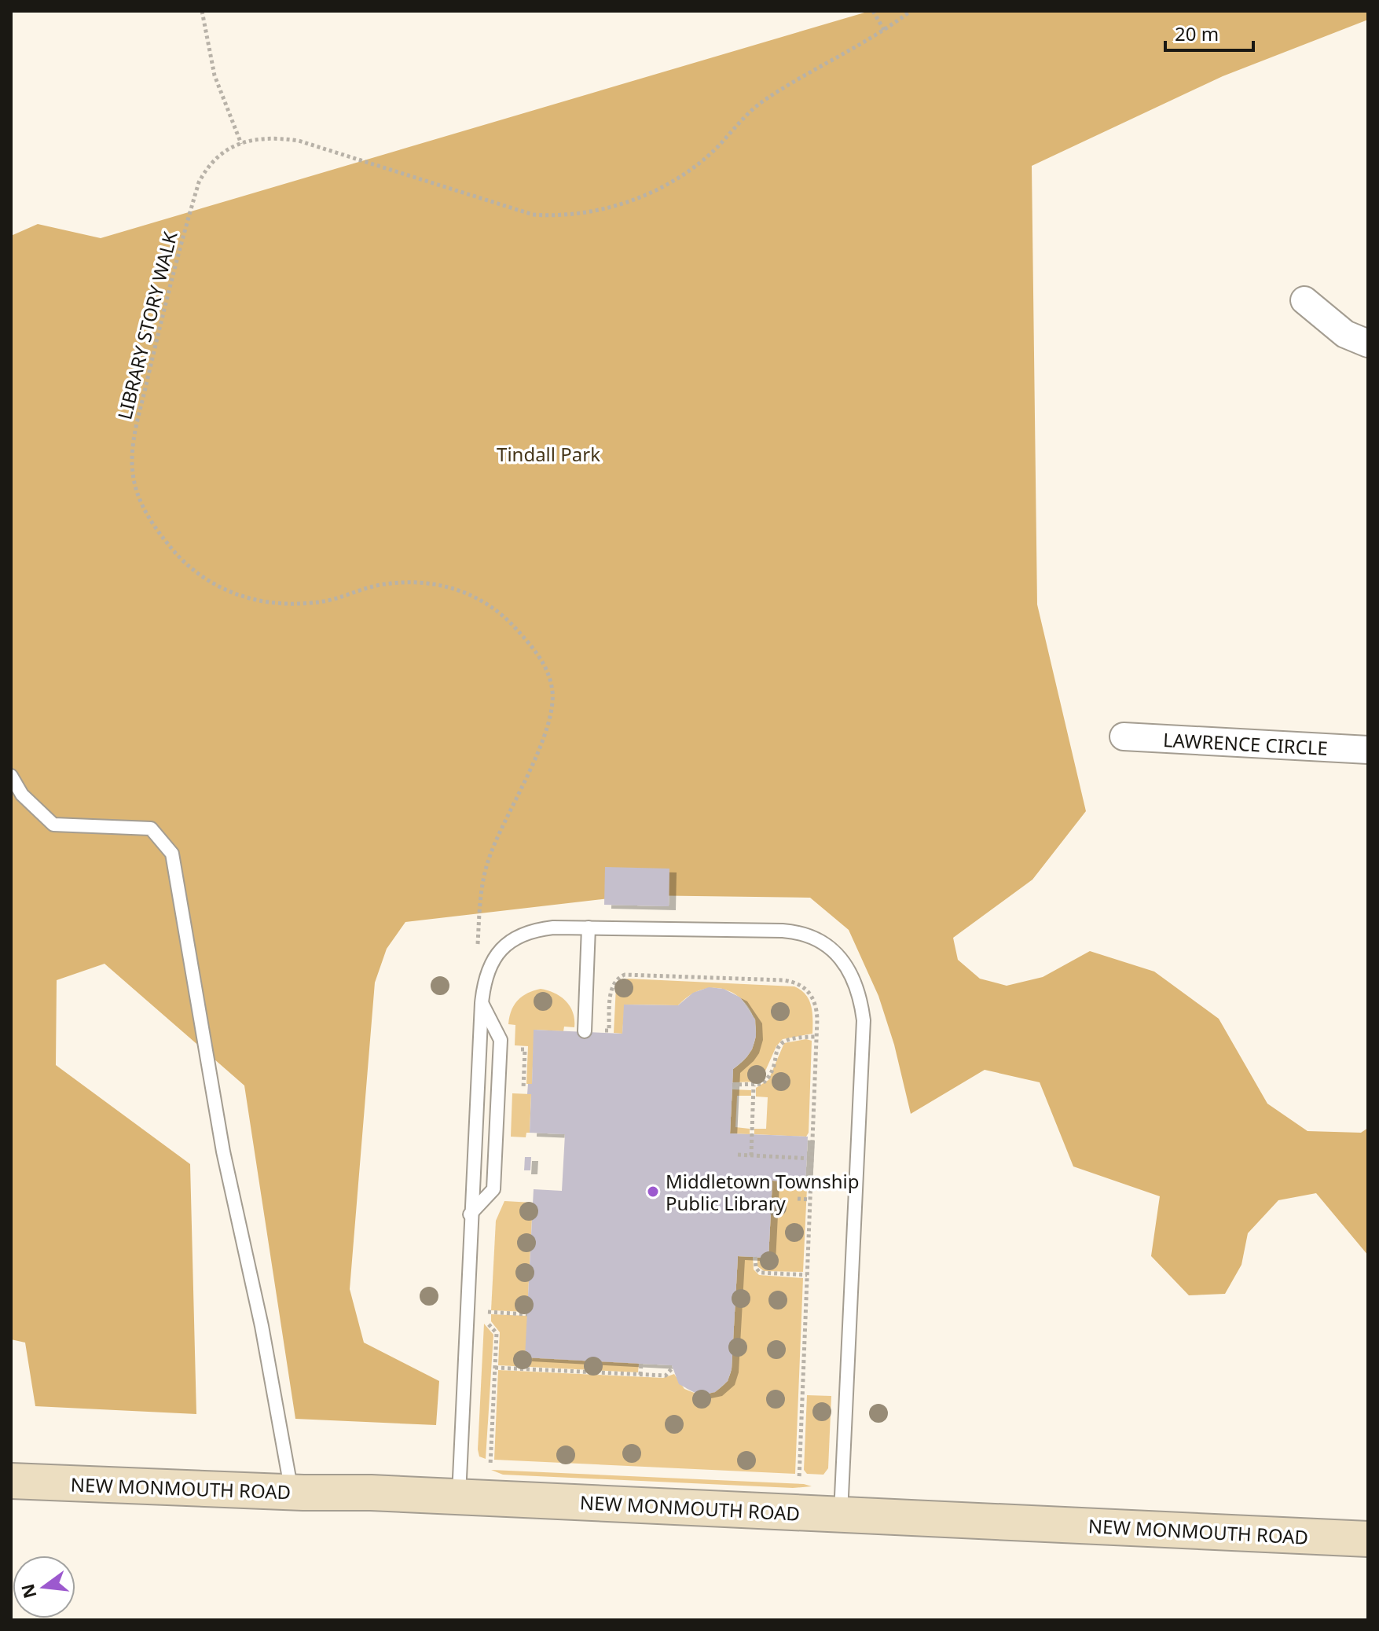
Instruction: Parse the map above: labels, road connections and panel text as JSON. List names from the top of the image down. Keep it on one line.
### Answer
{"streets":{"main road":["NEW MONMOUTH ROAD"],"street":["LAWRENCE CIRCLE"],"path":["LIBRARY STORY WALK"]},"parks":["Tindall Park"],"places":["Middletown Township Public Library"],"scale_bar":"20 m","north":"left"}
